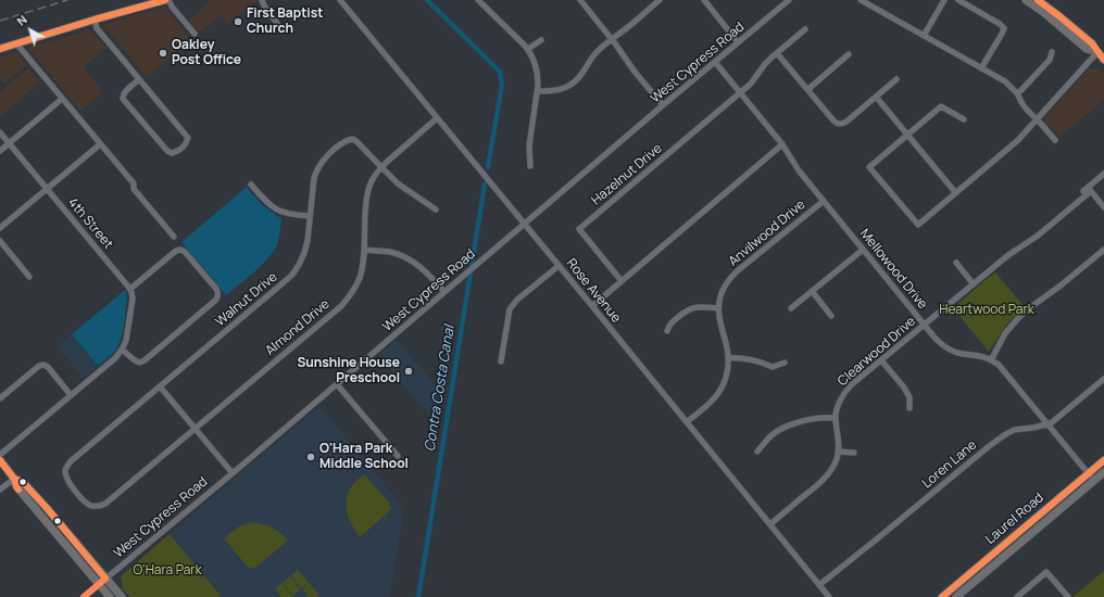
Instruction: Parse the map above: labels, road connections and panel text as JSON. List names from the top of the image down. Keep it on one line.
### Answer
{"streets":{"main road":["Laurel Road"],"street":["West Cypress Road","Hazelnut Drive","4th Street","Anvilwood Drive","Mellowood Drive","Rose Avenue","Walnut Drive","Almond Drive","Clearwood Drive","Loren Lane"]},"crossings":[["West Cypress Road","Mellowood Drive"],["West Cypress Road","Rose Avenue"],["Hazelnut Drive","Mellowood Drive"],["Anvilwood Drive","Mellowood Drive"],["Anvilwood Drive","Rose Avenue"],["Mellowood Drive","Clearwood Drive"],["Mellowood Drive","Loren Lane"],["Mellowood Drive","Laurel Road"],["Rose Avenue","Almond Drive"],["Rose Avenue","Loren Lane"],["Walnut Drive","Almond Drive"]],"water":["Contra Costa Canal"],"parks":["Heartwood Park","O'Hara Park"],"places":["First Baptist Church","Oakley Post Office","Sunshine House Preschool","O'Hara Park Middle School"],"north":"top left"}
